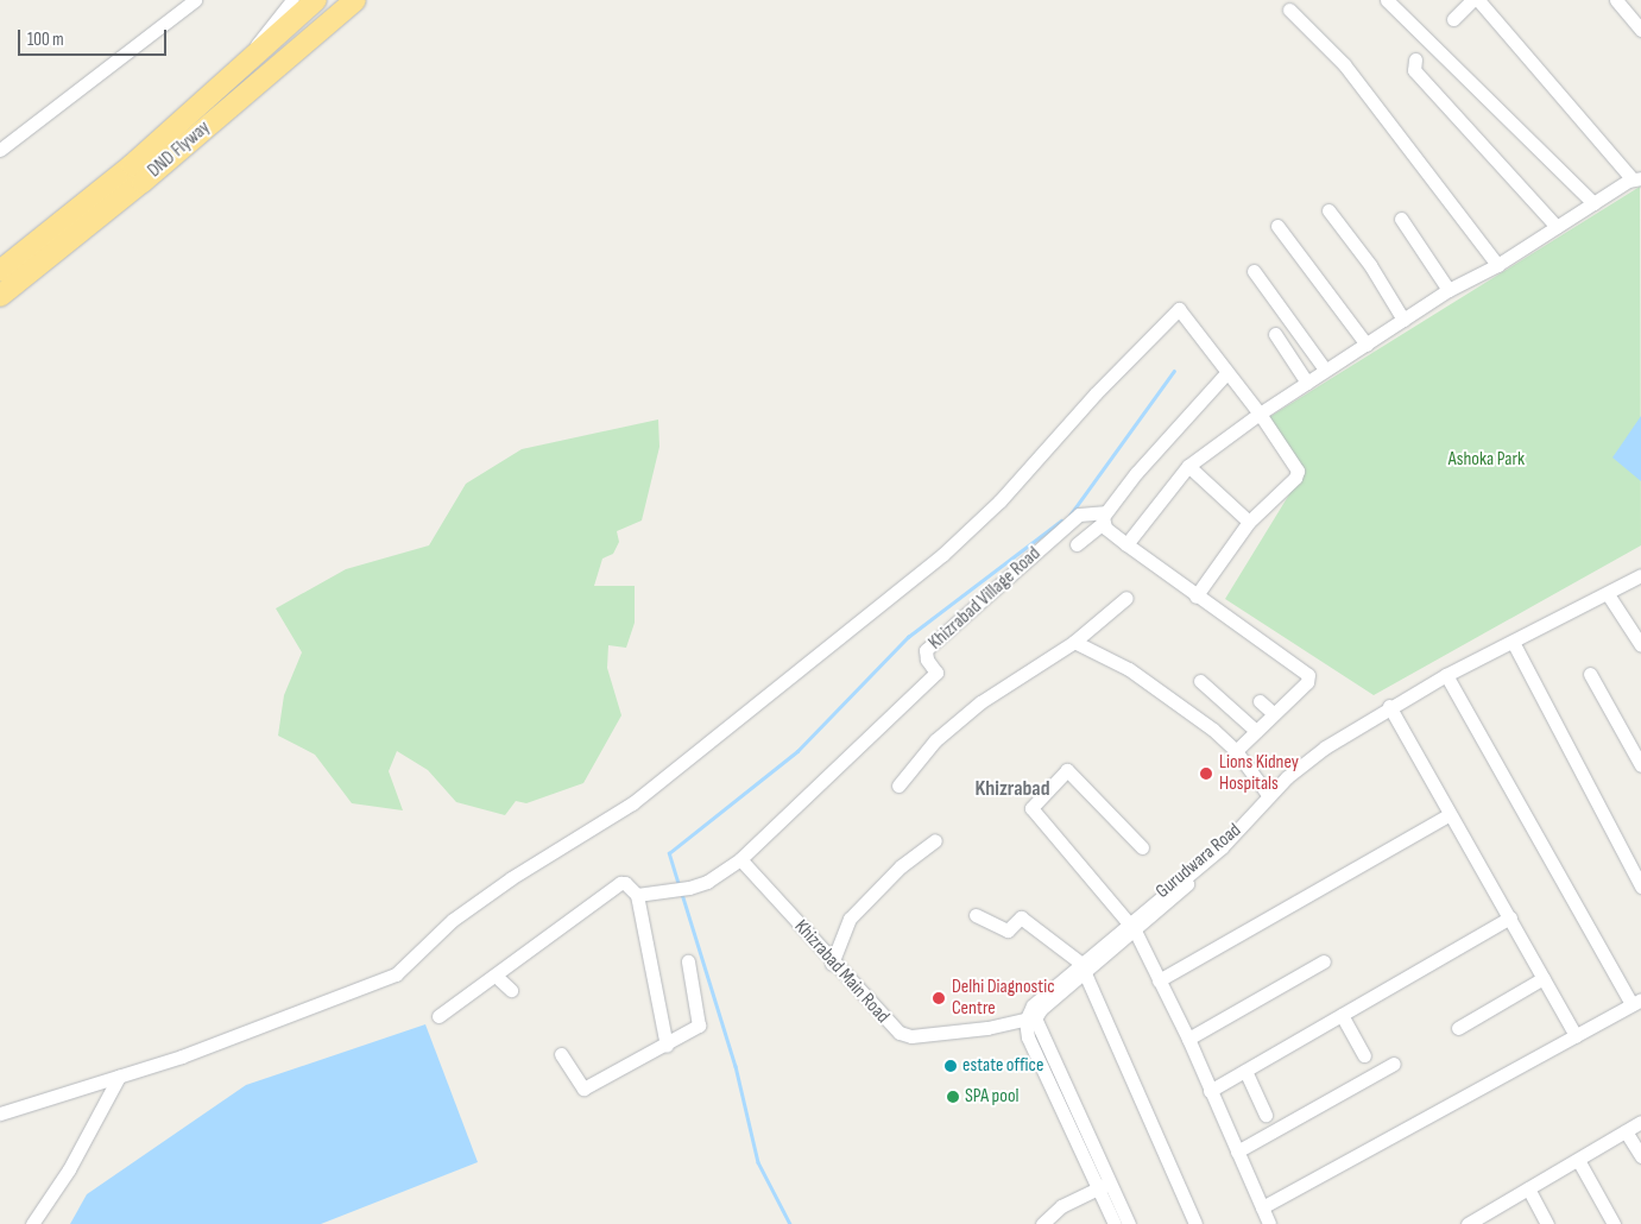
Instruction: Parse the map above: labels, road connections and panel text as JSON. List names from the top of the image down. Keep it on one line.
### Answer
{"streets":{"highway":["DND Flyway"],"street":["Khizrabad Village Road","Gurudwara Road","Khizrabad Main Road"]},"crossings":[["Khizrabad Village Road","Khizrabad Main Road"]],"districts":["Khizrabad"],"parks":["Ashoka Park"],"places":["Lions Kidney Hospitals","Delhi Diagnostic Centre","estate office","SPA pool"],"scale_bar":"100 m"}
